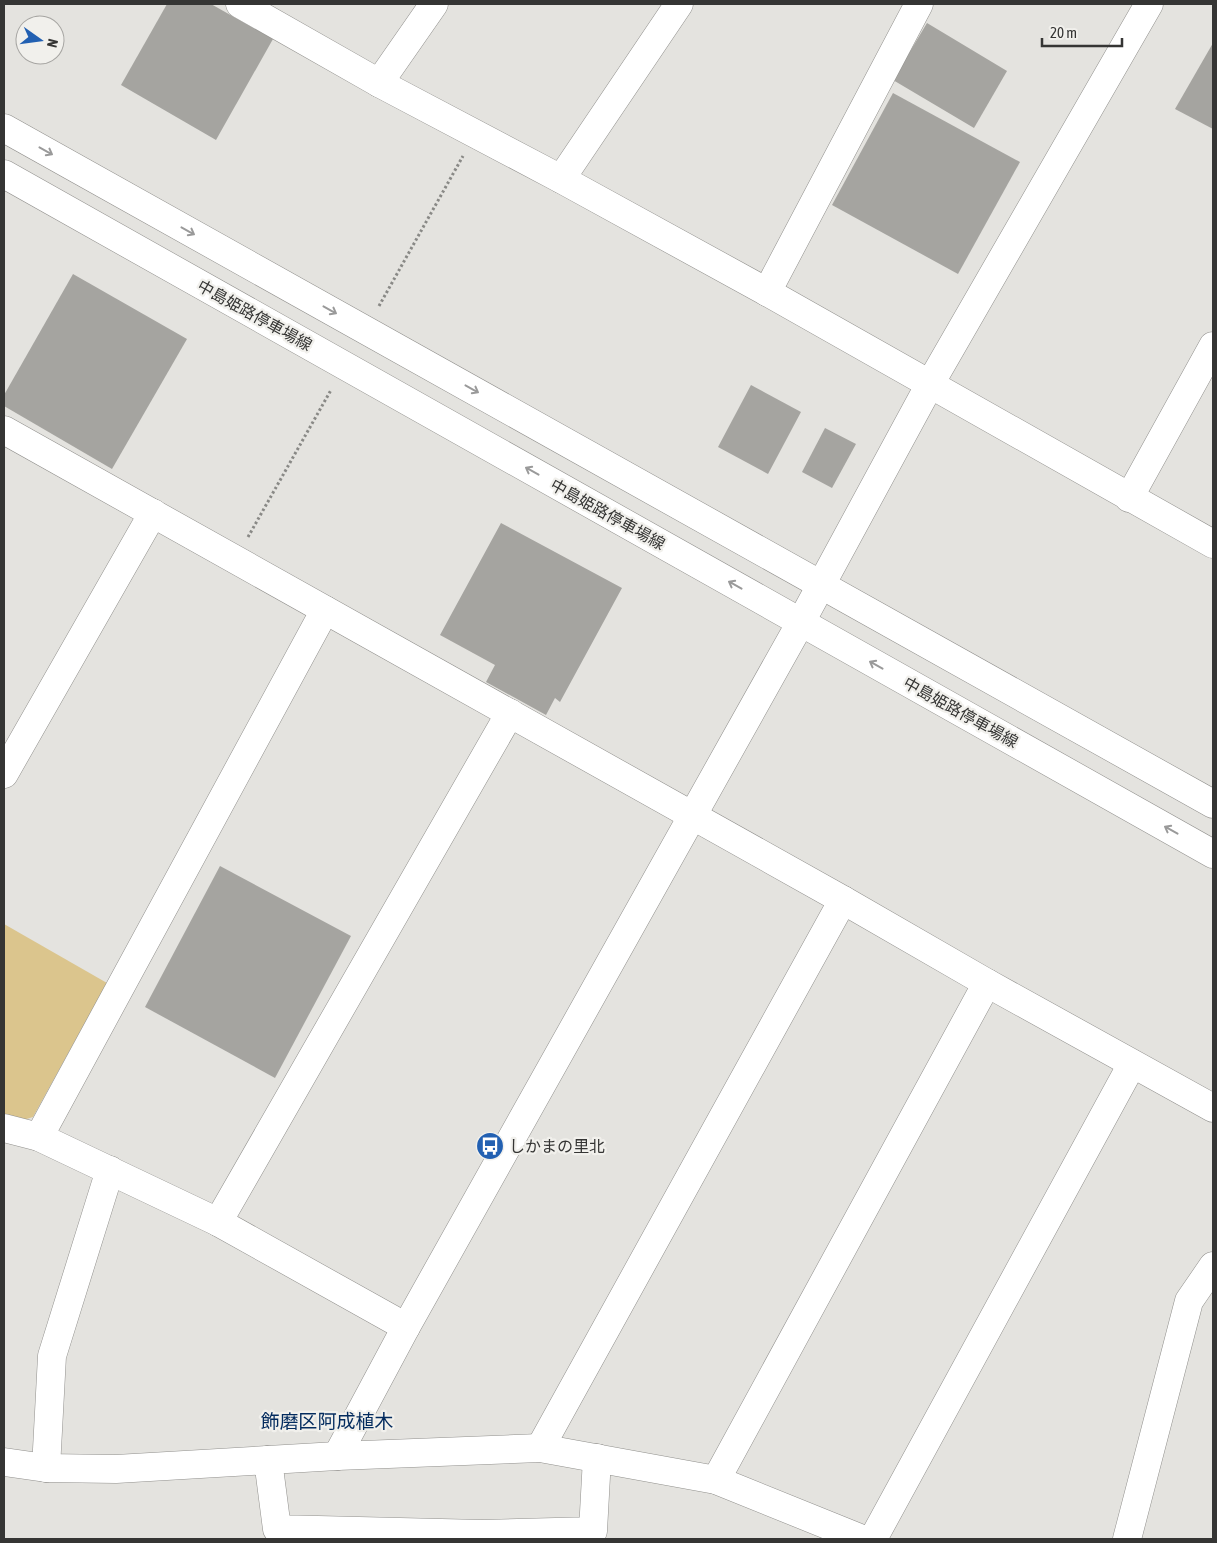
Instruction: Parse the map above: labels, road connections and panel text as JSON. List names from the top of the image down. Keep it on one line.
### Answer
{"streets":{"street":["中島姫路停車場線"]},"districts":["飾磨区阿成植木"],"places":{"bus stop":["しかまの里北"]},"scale_bar":"20 m","north":"right"}
